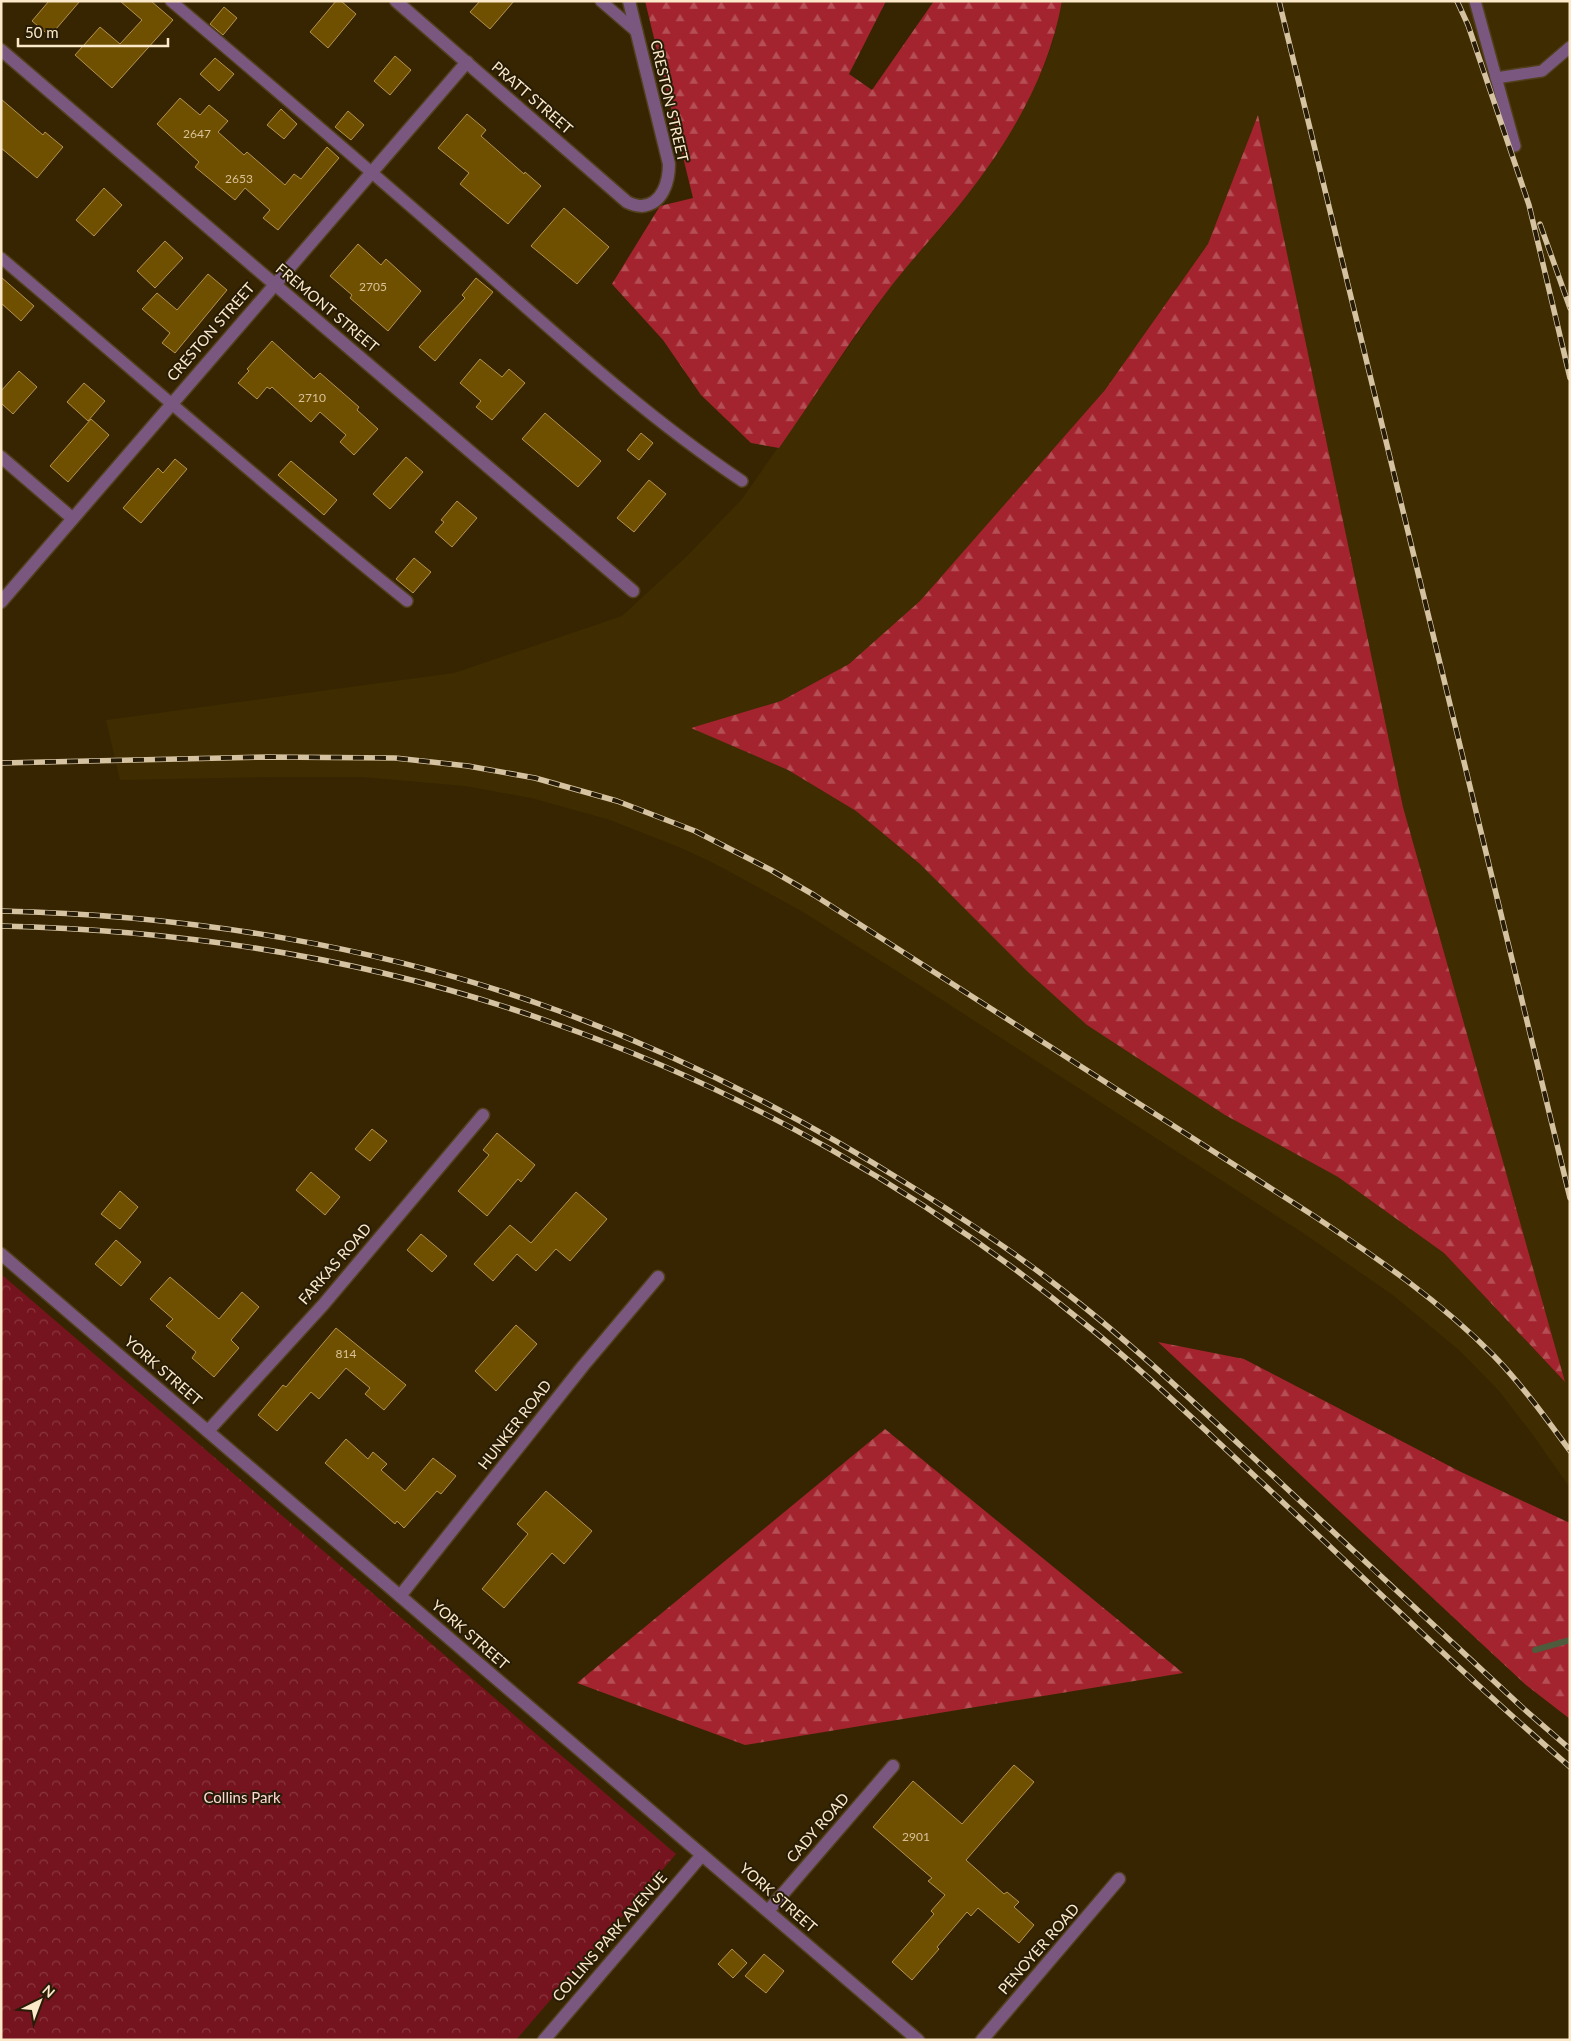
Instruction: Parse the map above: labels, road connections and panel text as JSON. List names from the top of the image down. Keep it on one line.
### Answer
{"streets":{"street":["PRATT STREET","CRESTON STREET","FREMONT STREET","FARKAS ROAD","YORK STREET","HUNKER ROAD","CADY ROAD","COLLINS PARK AVENUE","PENOYER ROAD"]},"crossings":[["PRATT STREET","CRESTON STREET"],["CRESTON STREET","FREMONT STREET"],["FARKAS ROAD","YORK STREET"],["YORK STREET","HUNKER ROAD"],["YORK STREET","CADY ROAD"],["YORK STREET","COLLINS PARK AVENUE"]],"parks":["Collins Park"],"house_numbers":["2647","2653","2705","2710","814","2901"],"scale_bar":"50 m","north":"top right"}
